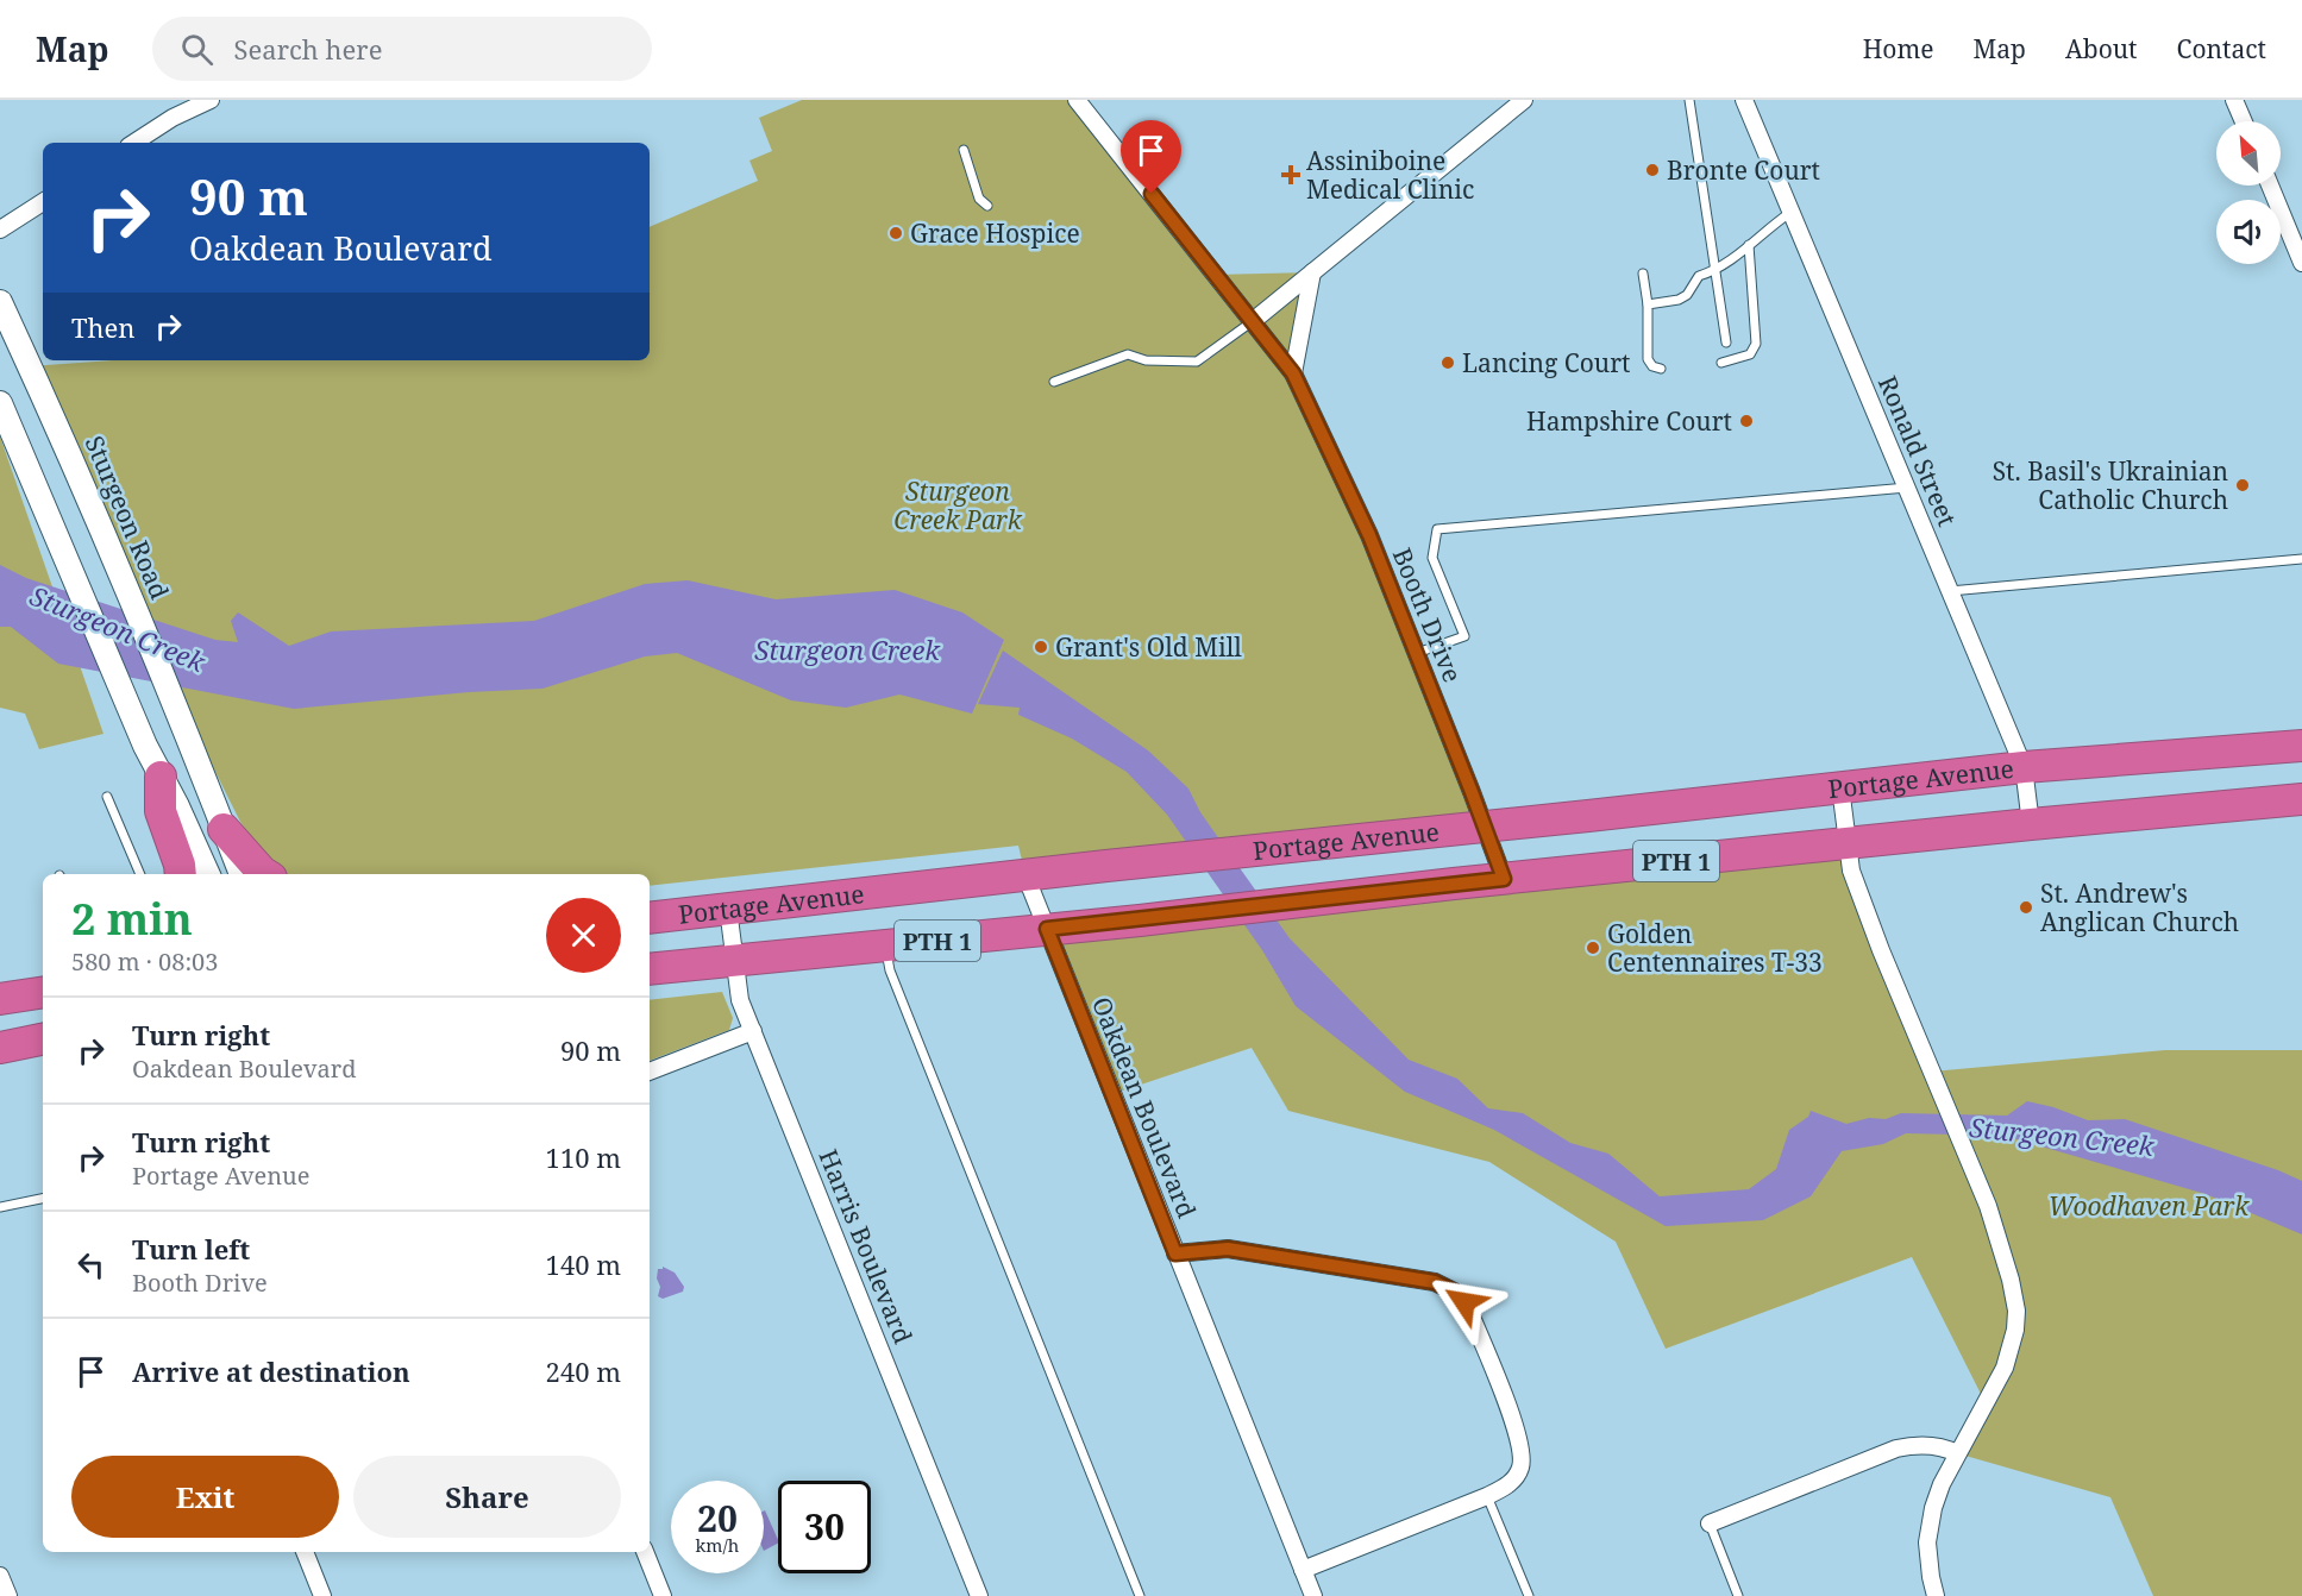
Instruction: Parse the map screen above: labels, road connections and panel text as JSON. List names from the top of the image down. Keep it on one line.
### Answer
{"streets":{"highway":["Portage Avenue","PTH 1"],"main road":["Sturgeon Road"],"street":["Ronald Street","Booth Drive","Oakdean Boulevard","Harris Boulevard"]},"crossings":[["Ronald Street","Portage Avenue"],["Ronald Street","PTH 1"],["Booth Drive","Portage Avenue"],["Booth Drive","PTH 1"],["Portage Avenue","Oakdean Boulevard"],["Portage Avenue","Harris Boulevard"],["PTH 1","Oakdean Boulevard"],["PTH 1","Harris Boulevard"]],"water":["Sturgeon Creek"],"parks":["Sturgeon Creek Park","Woodhaven Park"],"places":{"other":["Bronte Court","Grace Hospice","Lancing Court","Hampshire Court","St. Basil's Ukrainian Catholic Church","Grant's Old Mill","St. Andrew's Anglican Church","Golden Centennaires T-33"],"health":["Assiniboine Medical Clinic"]},"north":"top left","page":{"header":"Map","search":"Search here","nav":["Home","Map","About","Contact"],"turn":["90 m","Oakdean Boulevard"],"then":"Then","heading":["2 min","580 m · 08:03"],"list":[{"name":"Turn right","note":"Oakdean Boulevard","value":"90 m"},{"name":"Turn right","note":"Portage Avenue","value":"110 m"},{"name":"Turn left","note":"Booth Drive","value":"140 m"},{"name":"Arrive at destination","value":"240 m"}],"buttons":["Exit","Share"],"speed":"20 km/h","limit":"30"}}
